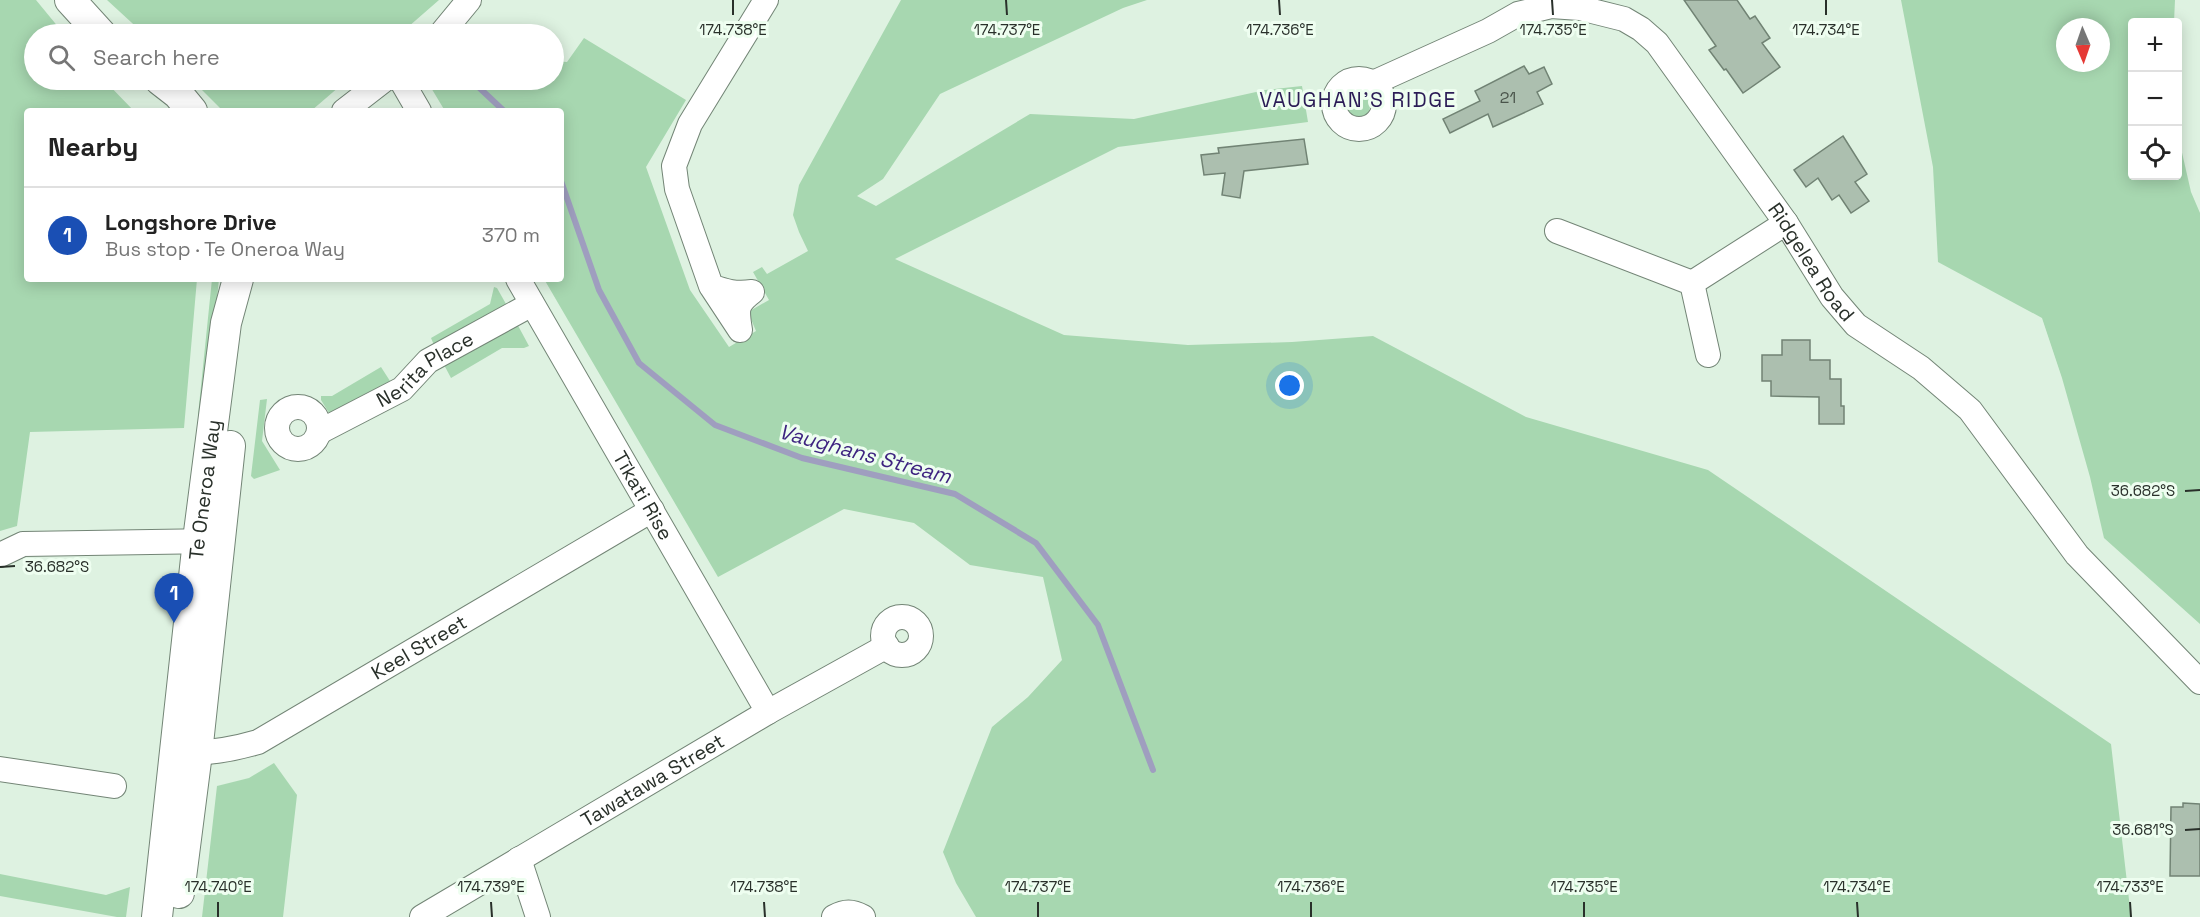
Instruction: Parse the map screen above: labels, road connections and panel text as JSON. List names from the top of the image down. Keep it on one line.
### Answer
{"streets":{"street":["Ridgelea Road","Nerita Place","Te Oneroa Way","Tīkati Rise","Keel Street","Tawatawa Street"]},"crossings":[["Nerita Place","Tīkati Rise"],["Te Oneroa Way","Keel Street"],["Tīkati Rise","Keel Street"],["Tīkati Rise","Tawatawa Street"]],"districts":["VAUGHAN'S RIDGE"],"water":["Vaughans Stream"],"house_numbers":["21"],"north":"bottom","page":{"map_buttons":["+","−"],"search":"Search here","heading":"Nearby","list":[{"mark":"1","name":"Longshore Drive","note":"Bus stop · Te Oneroa Way","value":"370 m"}],"pins":"1"},"coordinates":["174.738°E","174.737°E","174.736°E","174.735°E","174.734°E","36.682°S","36.681°S","174.740°E","174.739°E","174.733°E"]}
